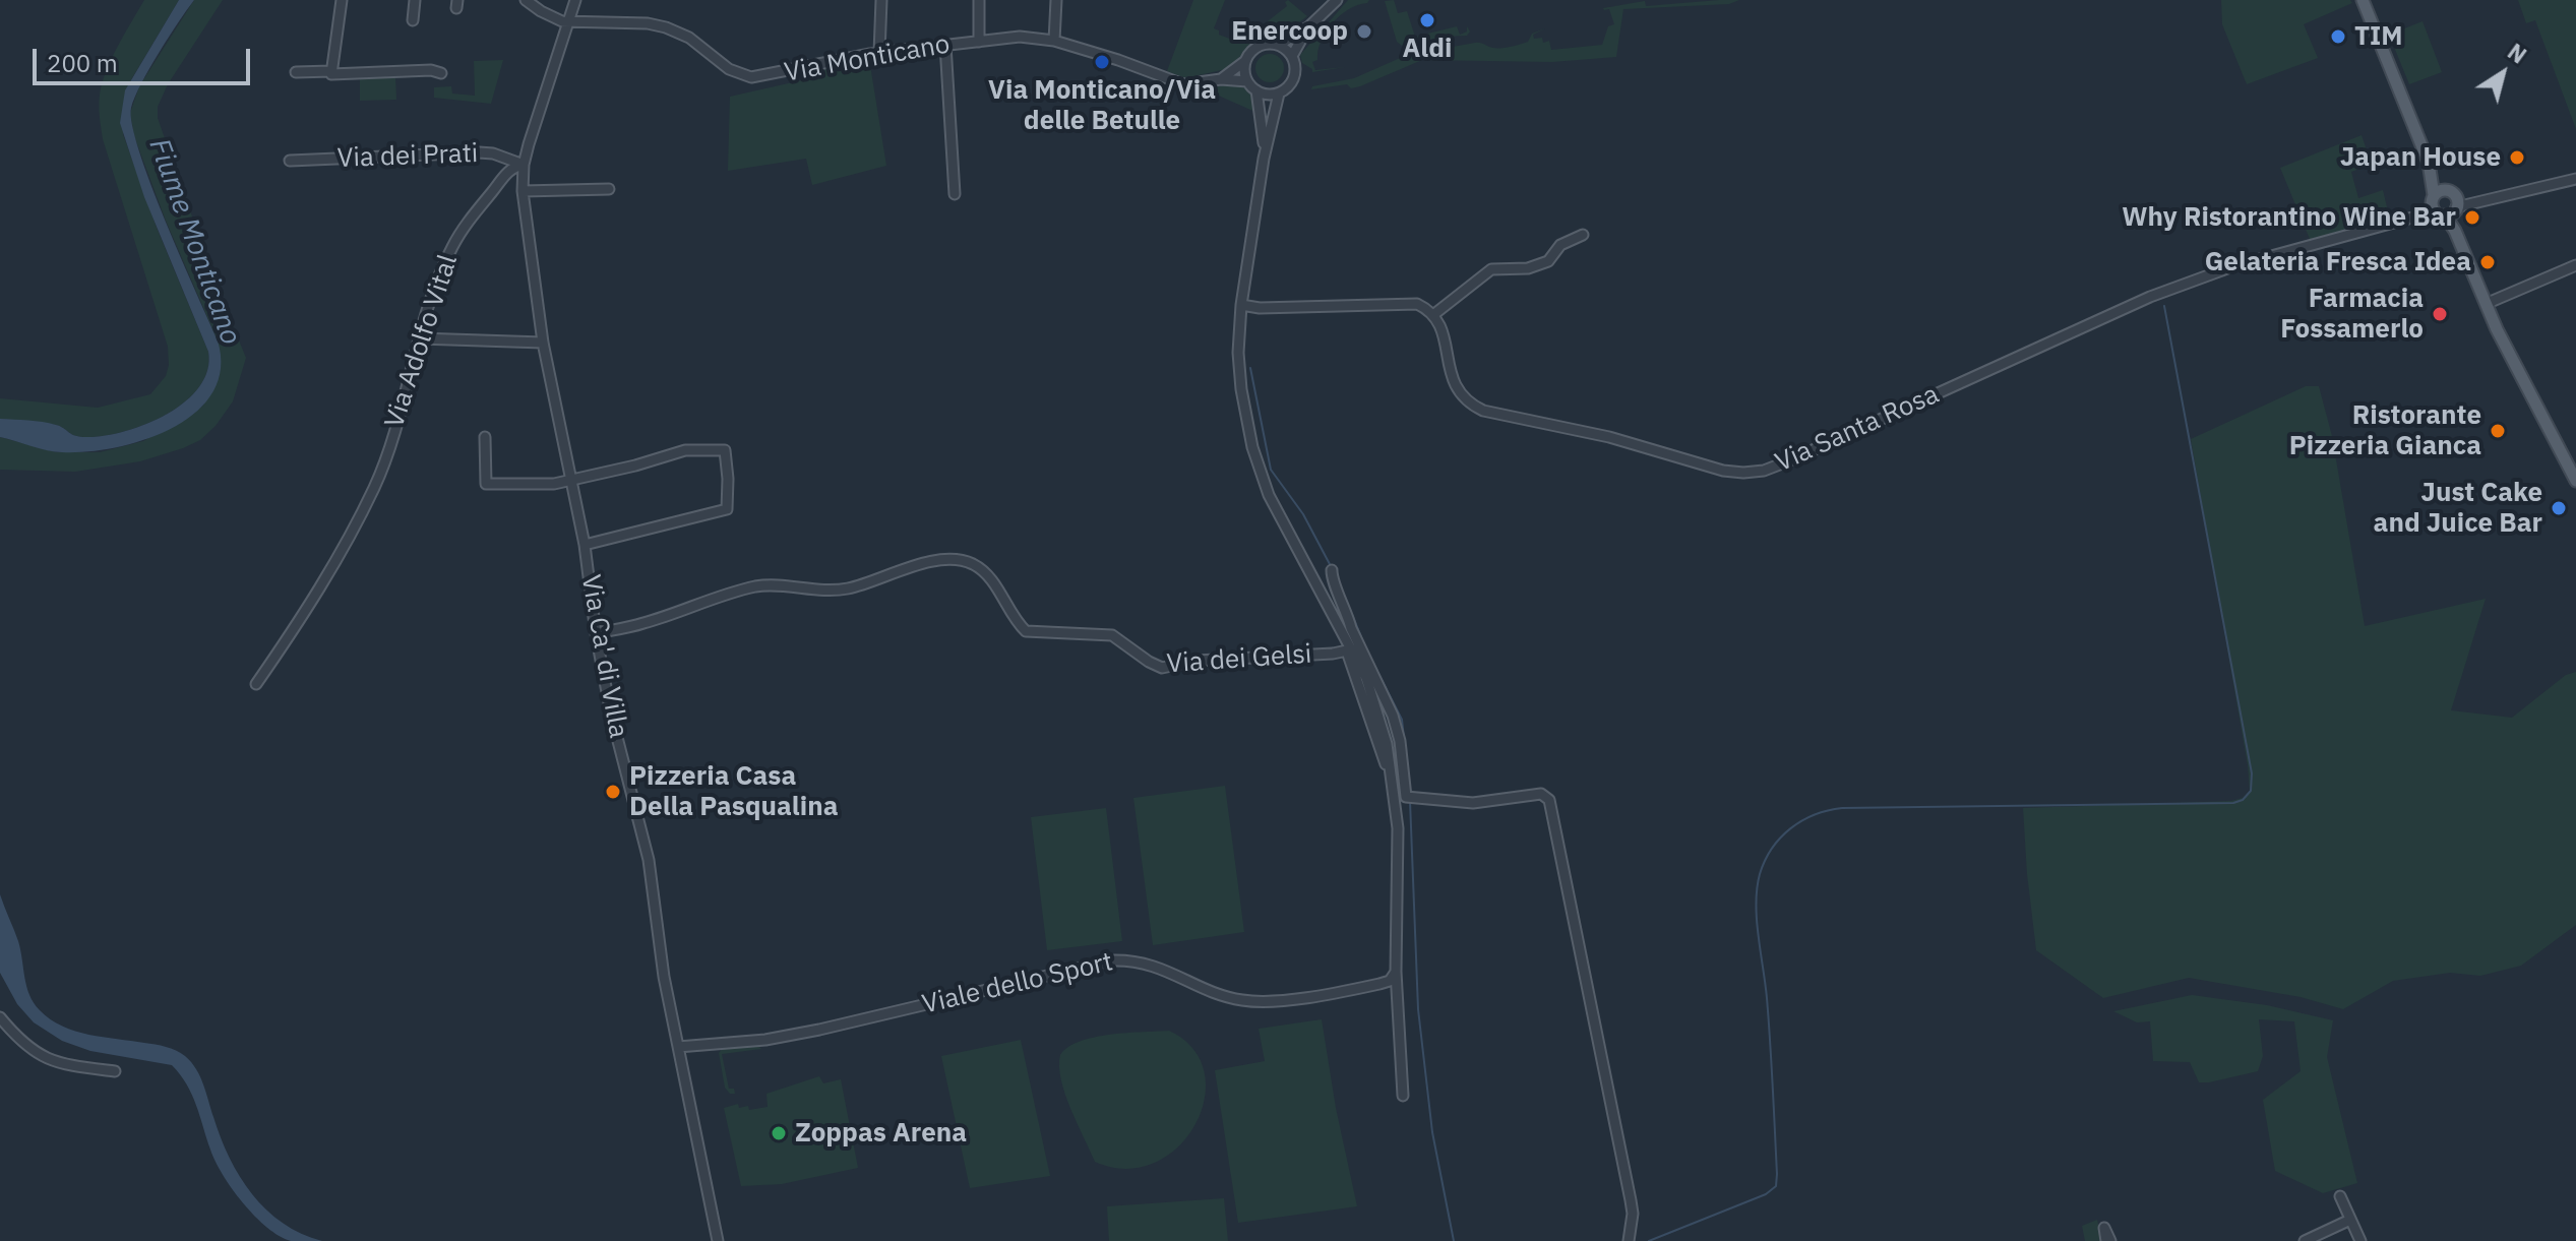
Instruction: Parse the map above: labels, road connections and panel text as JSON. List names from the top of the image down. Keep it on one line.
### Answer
{"streets":{"street":["Via Monticano","Via dei Prati","Via Adolfo Vital","Via Santa Rosa","Via Ca' di Villa","Via dei Gelsi","Viale dello Sport"]},"crossings":[["Via dei Prati","Via Adolfo Vital"],["Via dei Prati","Via Ca' di Villa"],["Via Adolfo Vital","Via Ca' di Villa"],["Via Ca' di Villa","Via dei Gelsi"],["Via Ca' di Villa","Viale dello Sport"]],"water":["Fiume Monticano"],"places":["Aldi","Enercoop","TIM","Via Monticano/Via delle Betulle","Japan House","Why Ristorantino Wine Bar","Gelateria Fresca Idea","Farmacia Fossamerlo","Ristorante Pizzeria Gianca","Just Cake and Juice Bar","Pizzeria Casa Della Pasqualina","Zoppas Arena"],"scale_bar":"200 m","north":"top right"}
